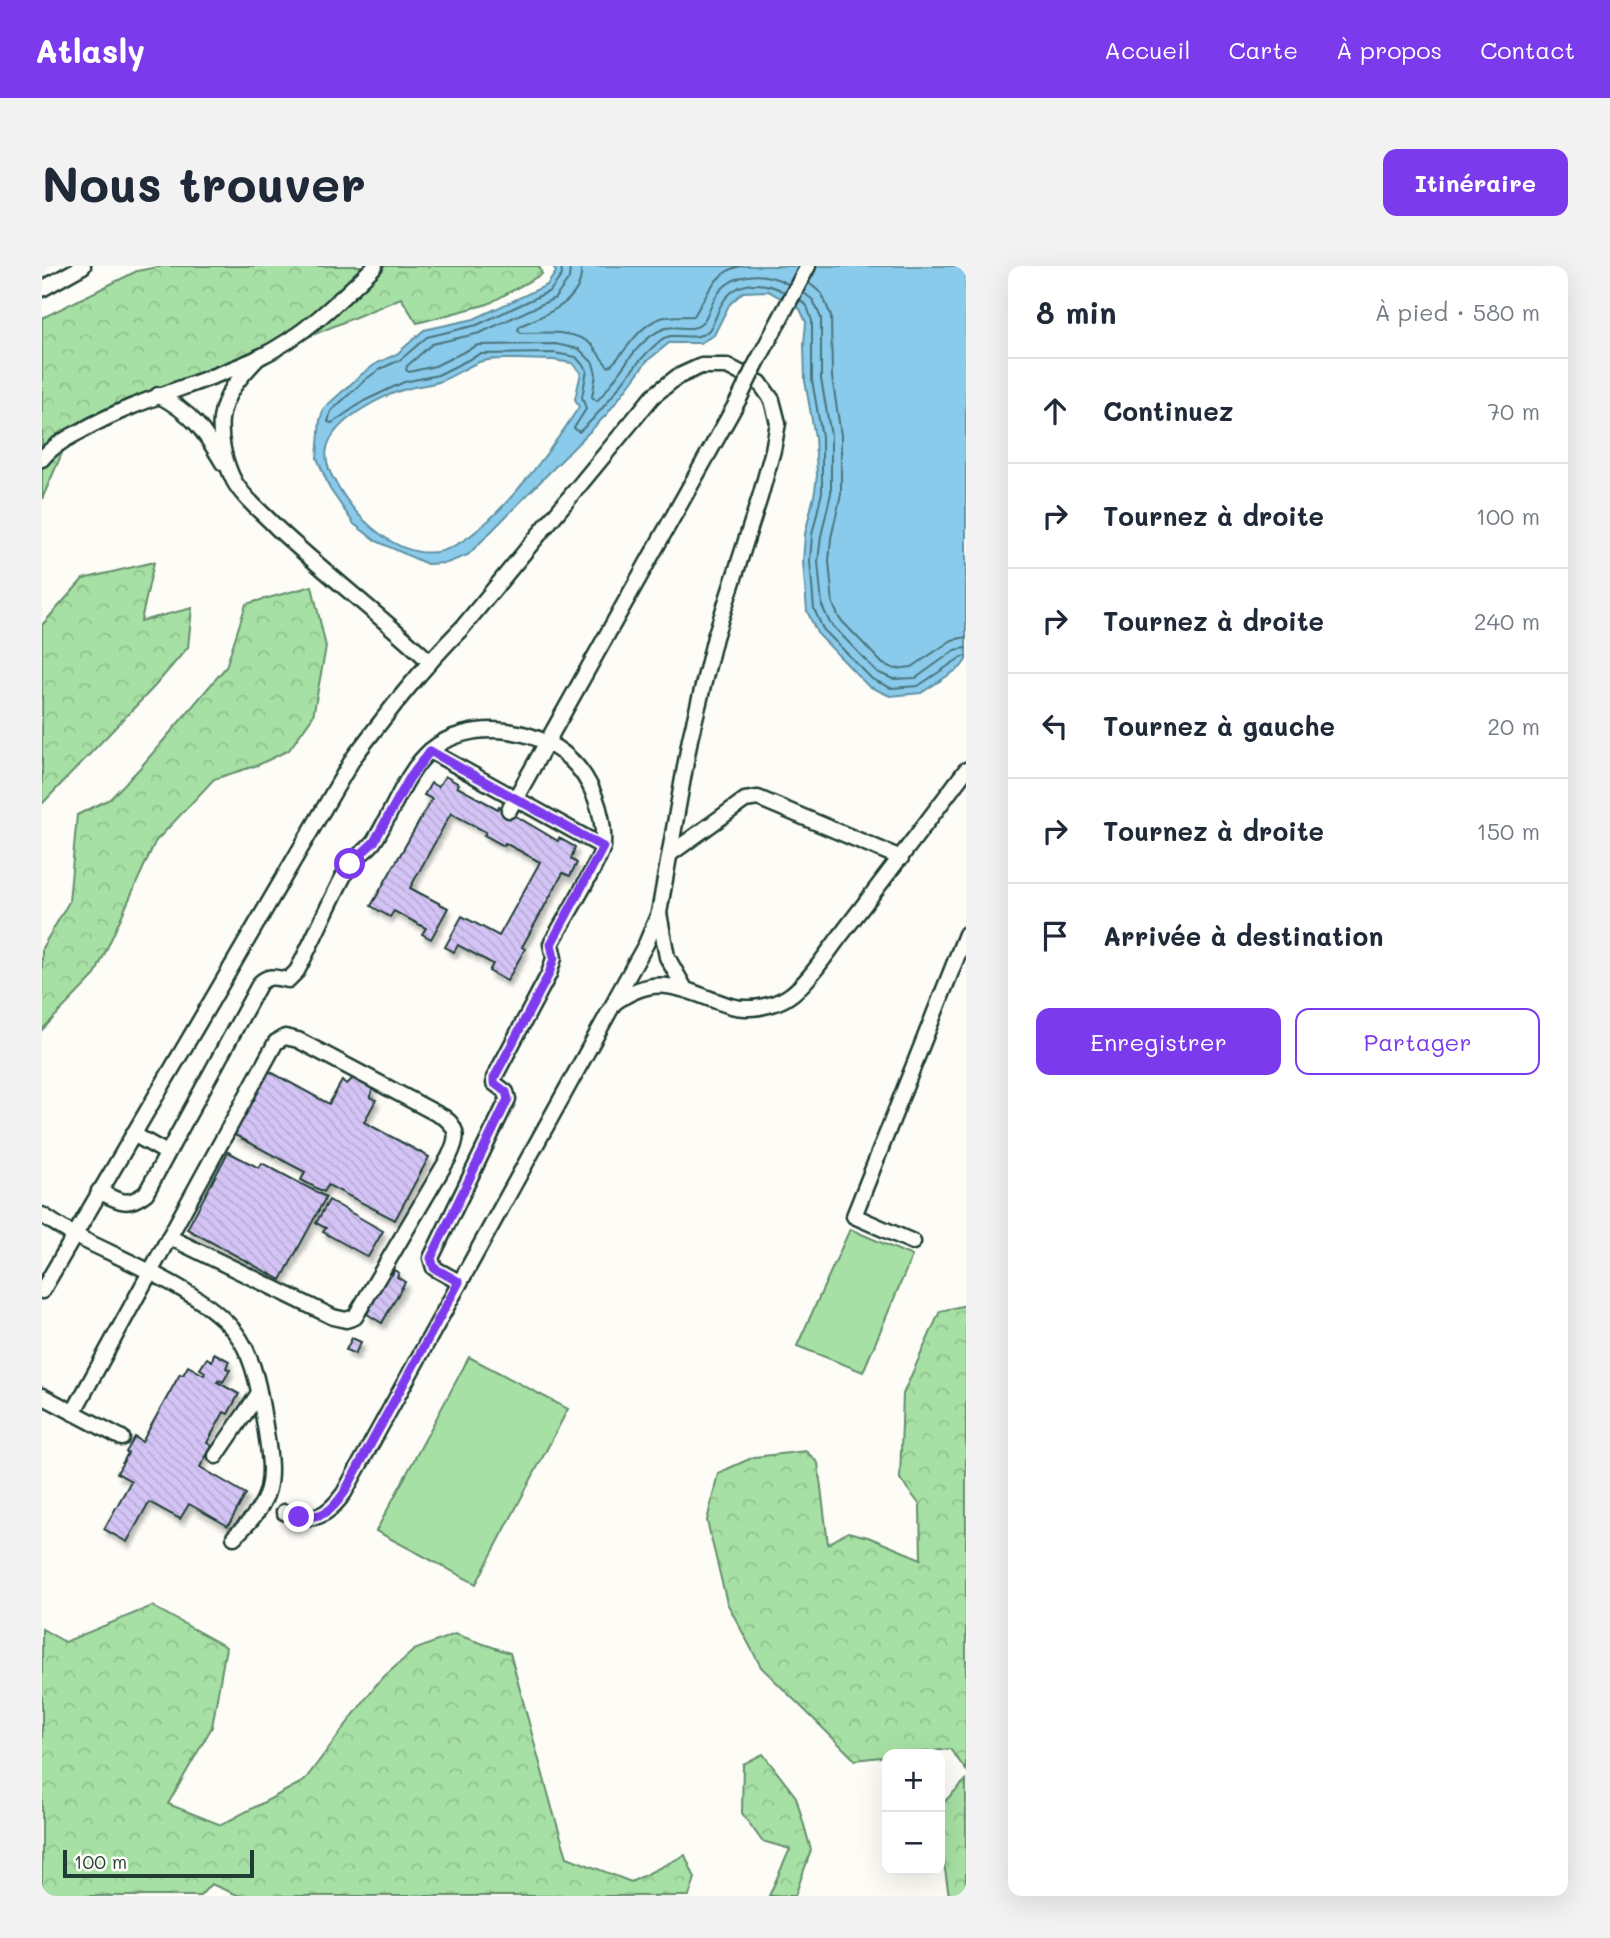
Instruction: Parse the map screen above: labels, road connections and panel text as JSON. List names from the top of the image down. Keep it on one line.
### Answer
{"scale_bar":"100 m","page":{"header":"Atlasly","nav":["Accueil","Carte","À propos","Contact"],"buttons":["Itinéraire",["Enregistrer","Partager"]],"title":"Nous trouver","heading":["8 min","À pied · 580 m"],"list":[["Continuez","70 m"],["Tournez à droite","100 m"],["Tournez à droite","240 m"],["Tournez à gauche","20 m"],["Tournez à droite","150 m"],"Arrivée à destination"],"map_buttons":["+","−"],"scale":"100 m"}}
